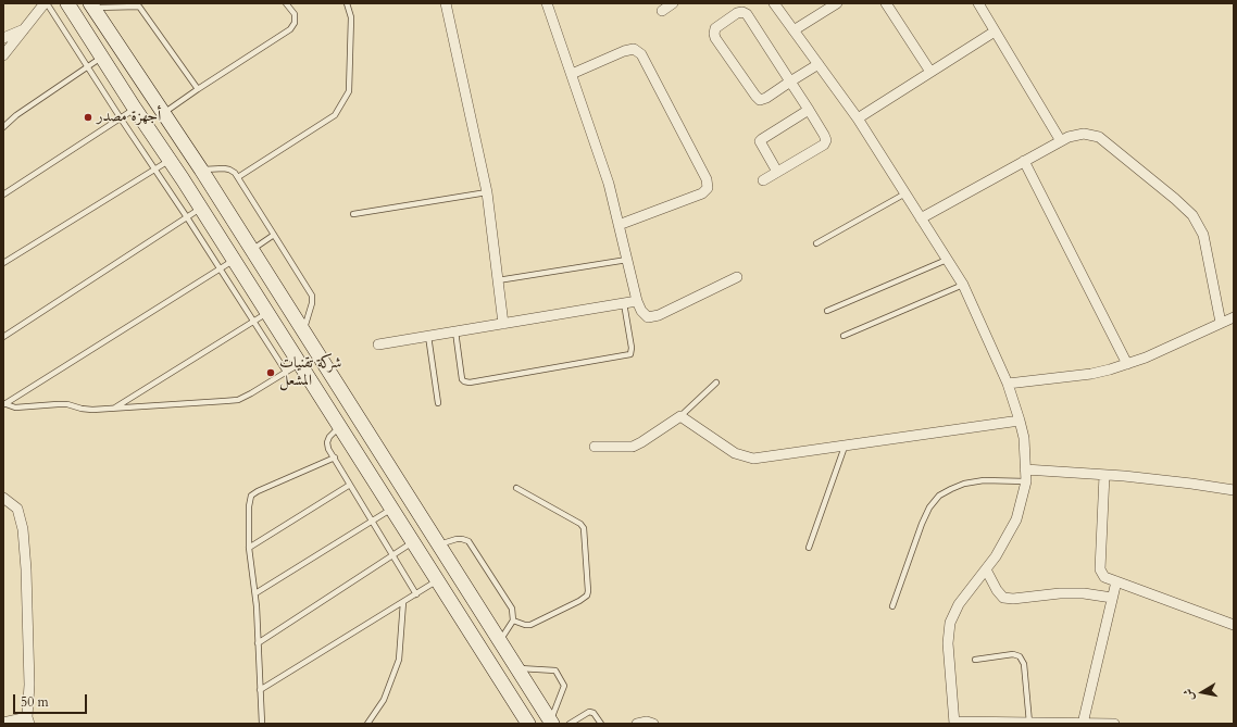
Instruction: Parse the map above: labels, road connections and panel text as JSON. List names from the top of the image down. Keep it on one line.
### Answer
{"places":["أجهزة مصدر","شركة تقنيات المشعل"],"scale_bar":"50 m","north":"left"}
